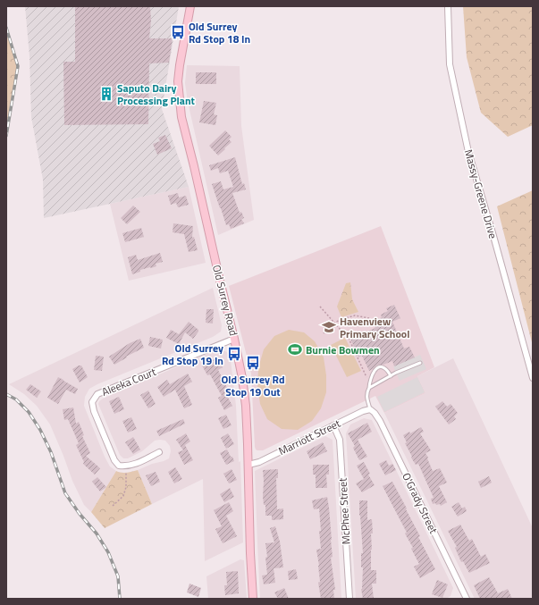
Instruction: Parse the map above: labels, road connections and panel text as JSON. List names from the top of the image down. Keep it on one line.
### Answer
{"streets":{"main road":["Old Surrey Road"],"street":["Massy-Greene Drive","Aleeka Court","Marriott Street","O'Grady Street","McPhee Street"]},"crossings":[["Old Surrey Road","Aleeka Court"],["Old Surrey Road","Marriott Street"],["Marriott Street","O'Grady Street"],["Marriott Street","McPhee Street"]],"places":{"bus stop":["Old Surrey Rd Stop 18 In","Old Surrey Rd Stop 19 In","Old Surrey Rd Stop 19 Out"],"building":["Saputo Dairy Processing Plant"],"school or university":["Havenview Primary School"],"sports":["Burnie Bowmen"]}}
